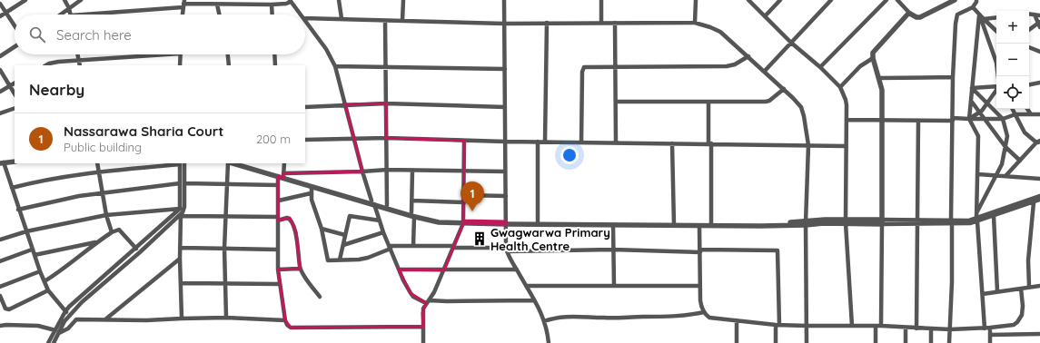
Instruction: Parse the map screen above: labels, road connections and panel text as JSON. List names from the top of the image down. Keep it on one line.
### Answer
{"places":{"building":["Gwagwarwa Primary Health Centre"]},"page":{"map_buttons":["+","−"],"search":"Search here","heading":"Nearby","list":[{"mark":"1","name":"Nassarawa Sharia Court","note":"Public building","value":"200 m"}],"pins":"1"}}
